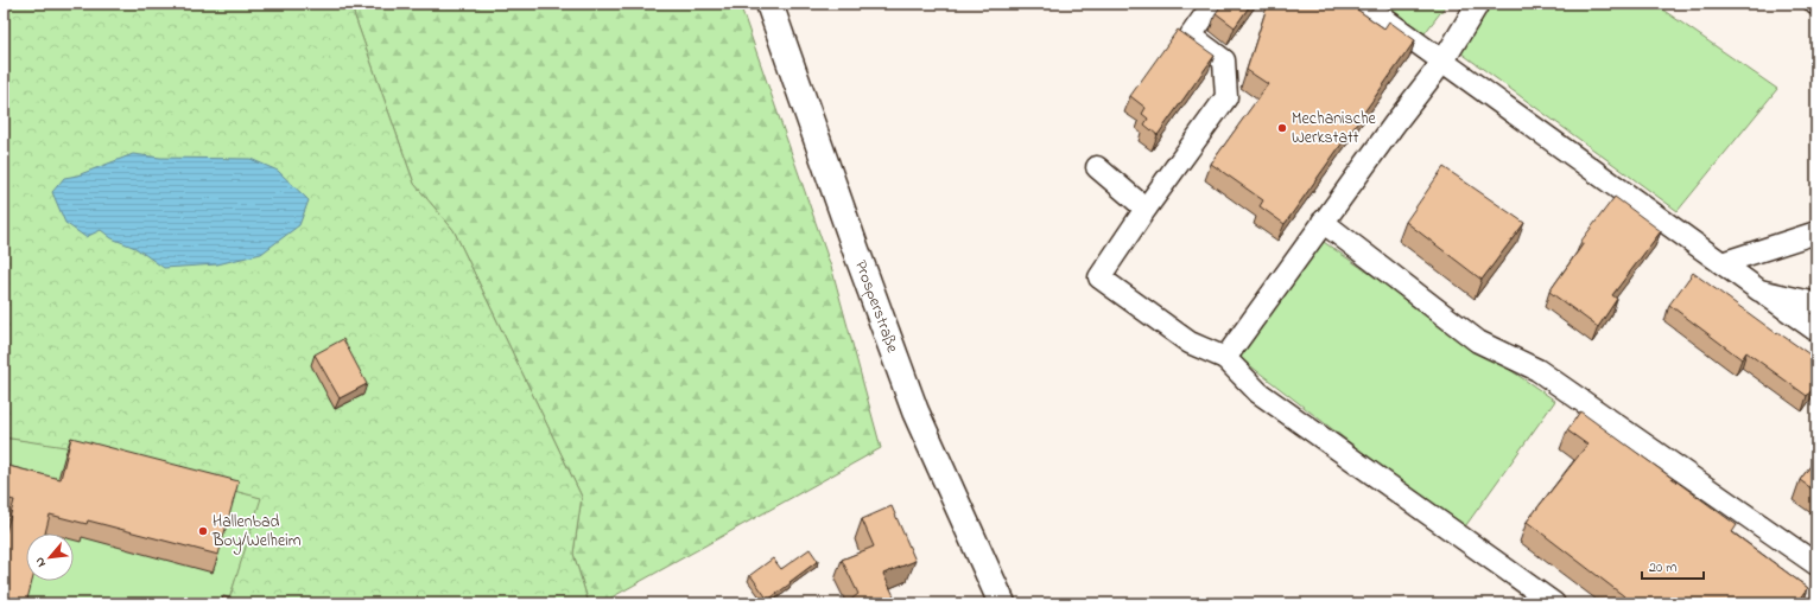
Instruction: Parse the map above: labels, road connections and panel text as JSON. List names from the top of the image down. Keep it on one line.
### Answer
{"streets":{"main road":["Prosperstraße"]},"places":["Mechanische Werkstatt","Hallenbad Boy/Welheim"],"scale_bar":"20 m","north":"bottom left"}
